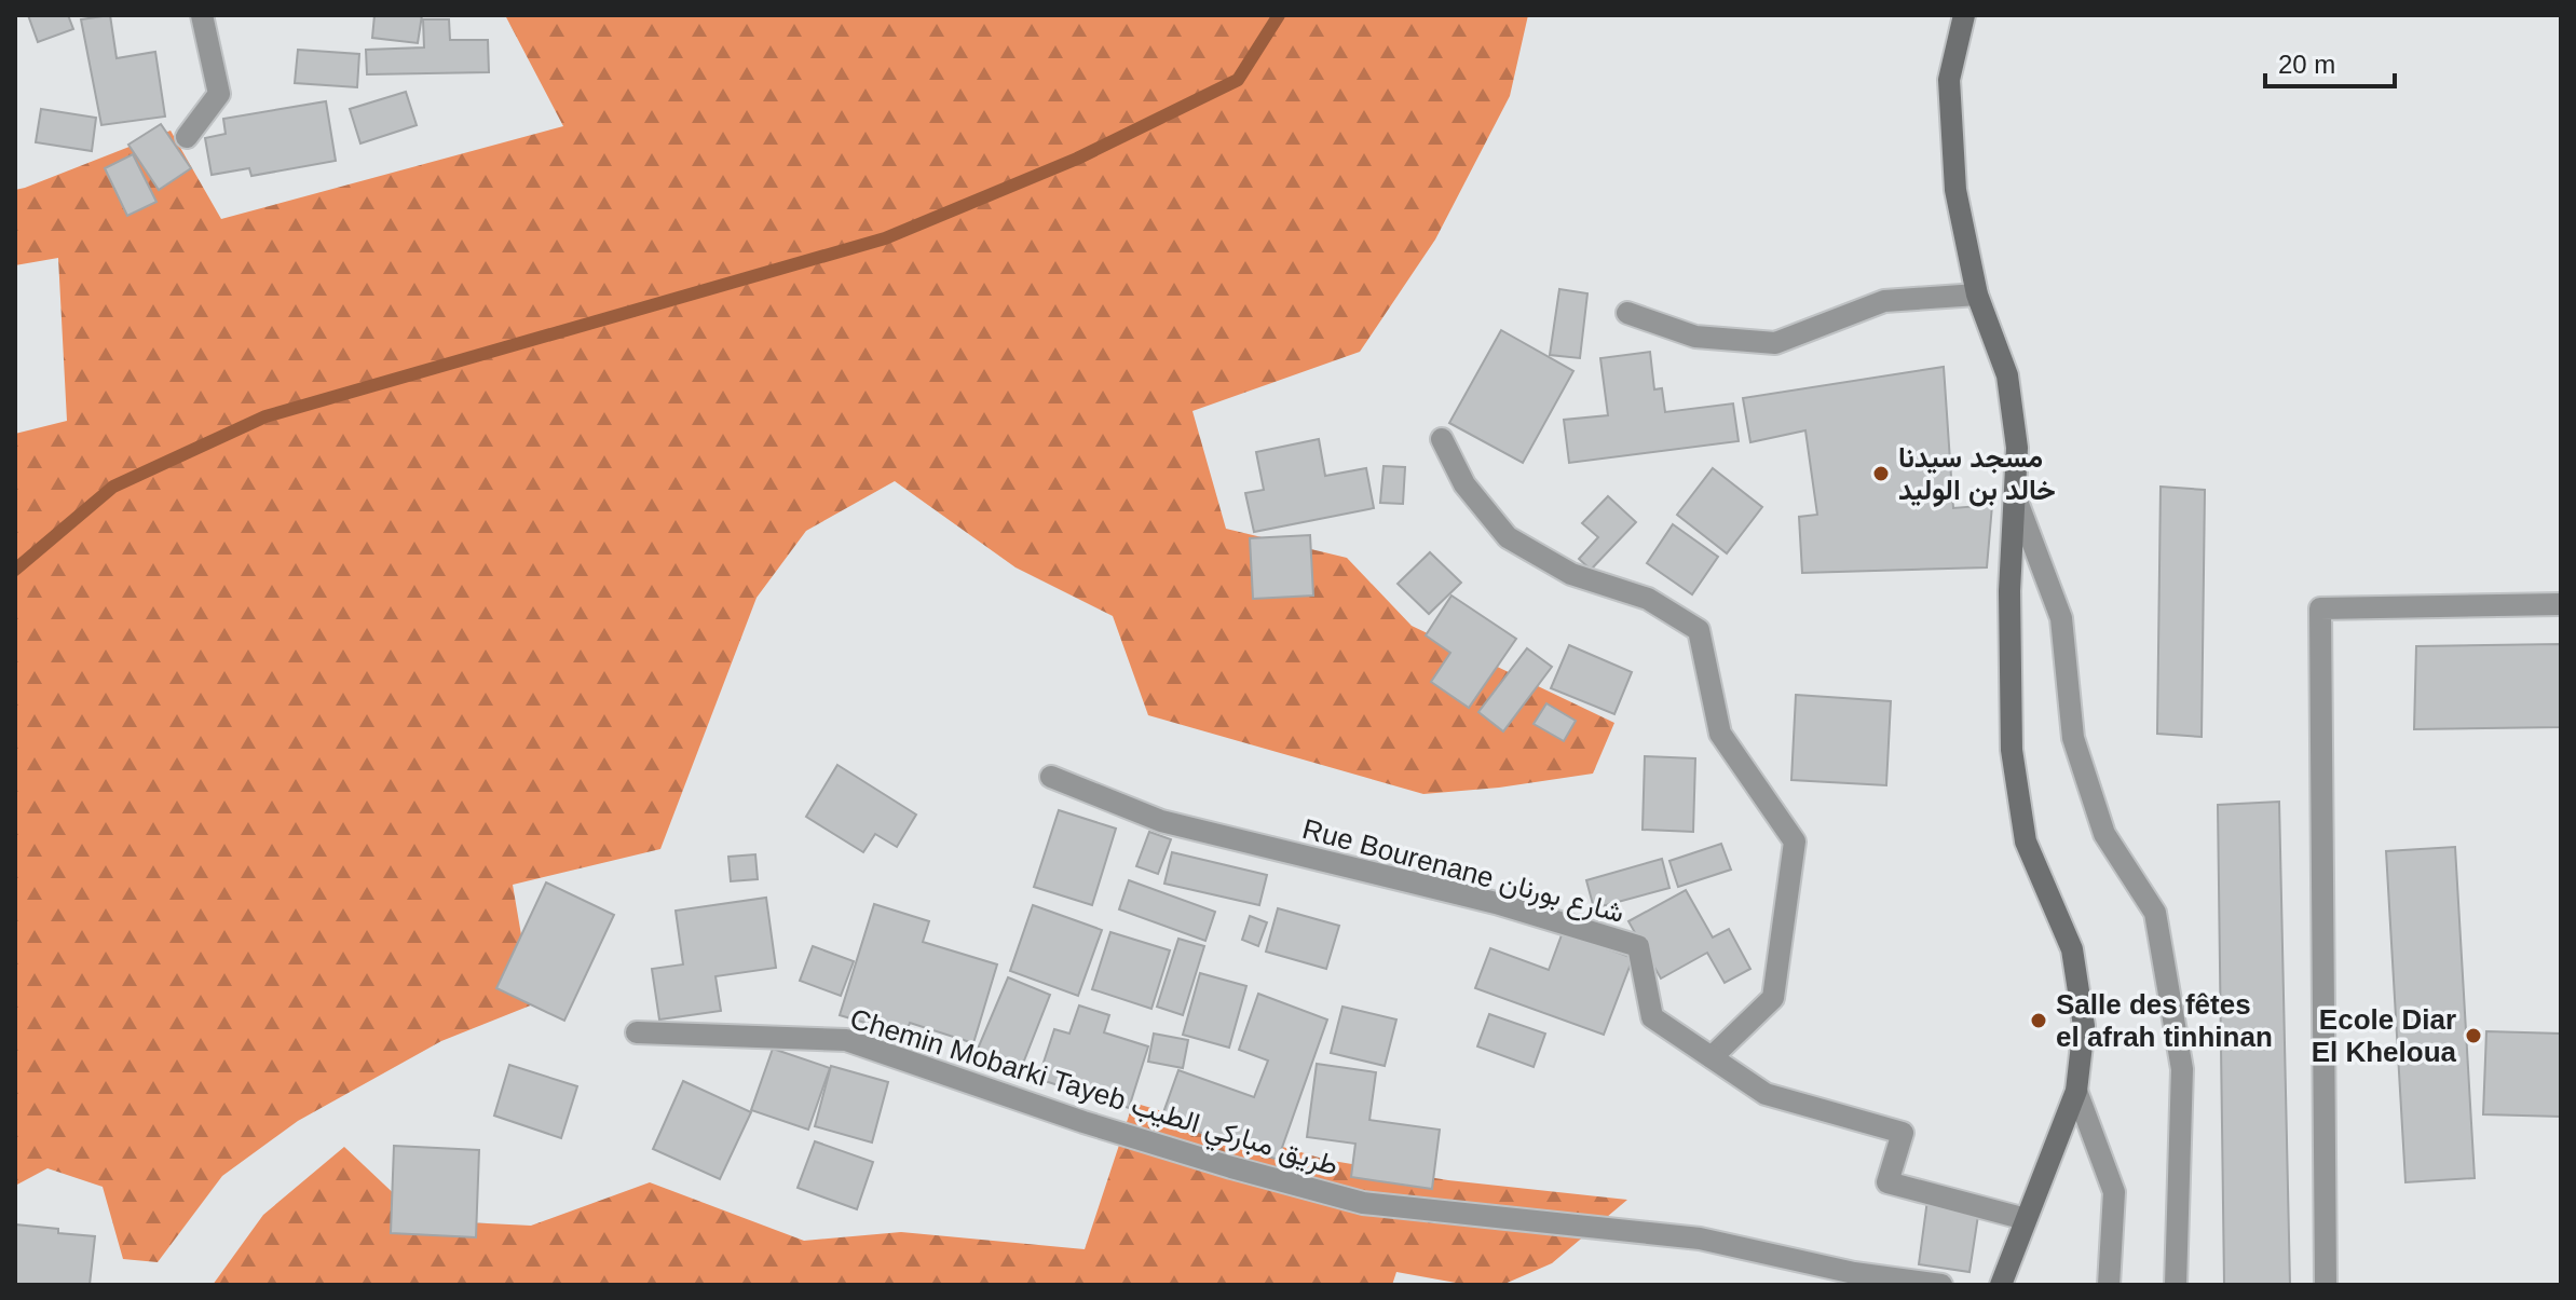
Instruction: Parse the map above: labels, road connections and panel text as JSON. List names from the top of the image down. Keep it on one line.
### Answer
{"streets":{"street":["Rue Bourenane شارع بورنان","Chemin Mobarki Tayeb طريق مباركي الطيب"]},"places":["مسجد سيدنا خالد بن الوليد","Salle des fêtes el afrah tinhinan","Ecole Diar El Kheloua"],"scale_bar":"20 m"}
